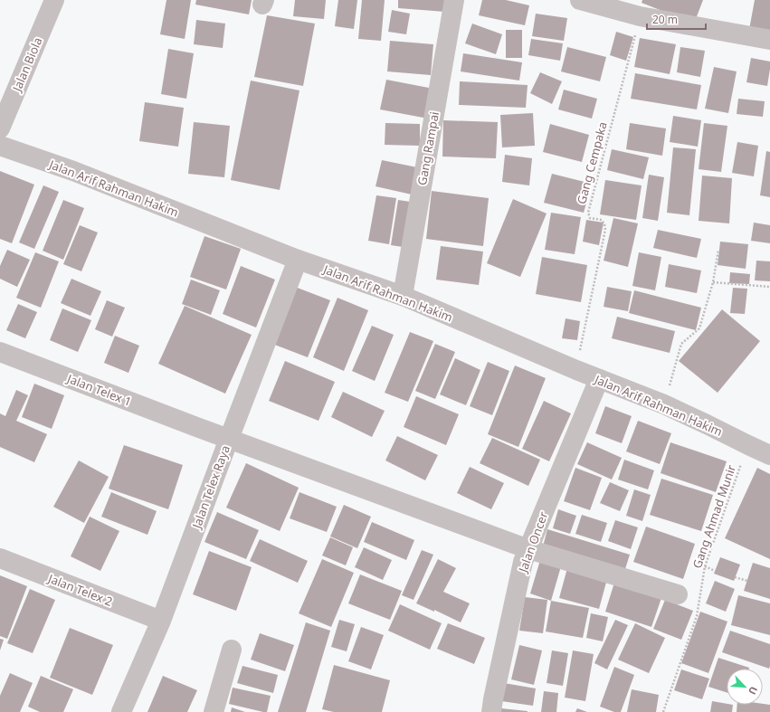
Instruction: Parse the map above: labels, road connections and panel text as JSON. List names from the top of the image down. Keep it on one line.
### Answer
{"streets":{"street":["Jalan Biola","Gang Rampai","Jalan Arif Rahman Hakim","Jalan Telex 1","Jalan Telex Raya","Jalan Oncer","Jalan Telex 2"],"path":["Gang Cempaka","Gang Ahmad Munir"]},"crossings":[["Gang Rampai","Jalan Arif Rahman Hakim"],["Gang Cempaka","Jalan Arif Rahman Hakim"],["Jalan Arif Rahman Hakim","Jalan Telex Raya"],["Jalan Arif Rahman Hakim","Gang Ahmad Munir"],["Jalan Arif Rahman Hakim","Jalan Oncer"],["Jalan Telex 1","Jalan Telex Raya"],["Jalan Telex 1","Jalan Oncer"],["Jalan Telex Raya","Jalan Telex 2"]],"scale_bar":"20 m","north":"bottom right"}
